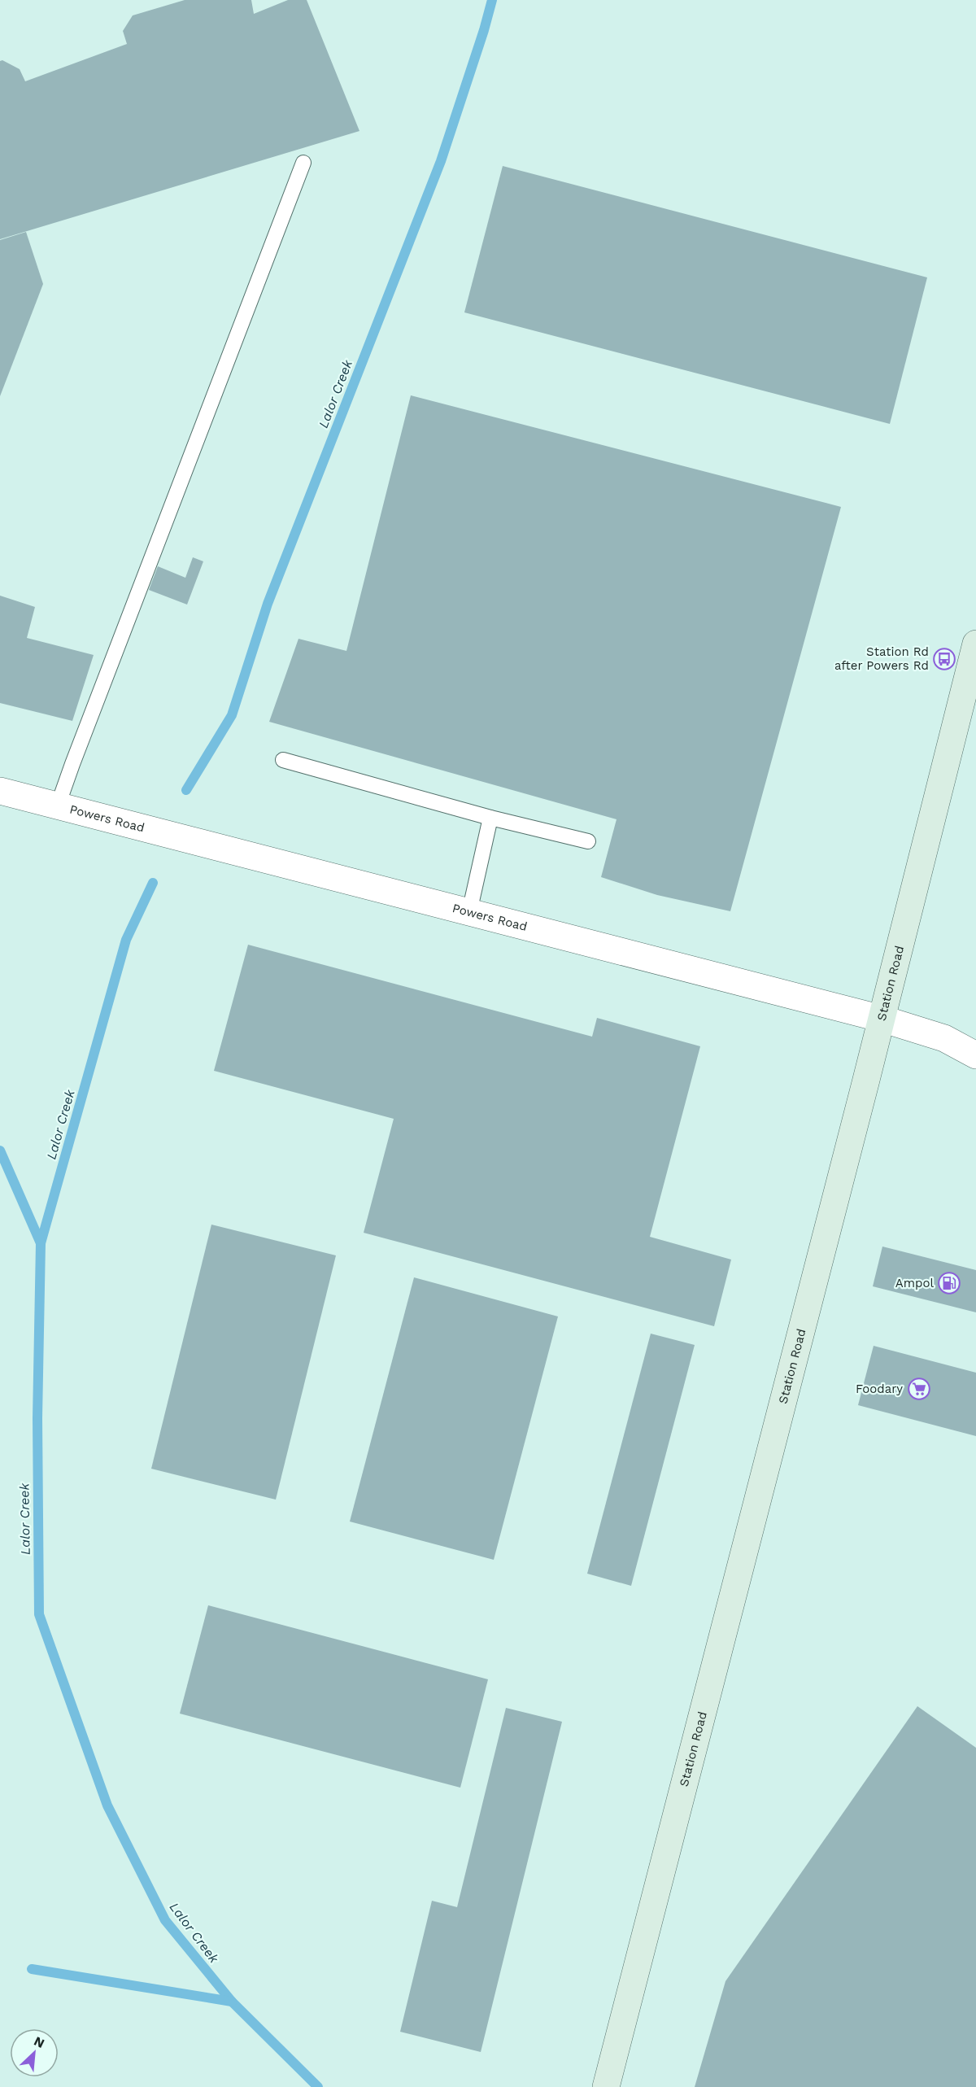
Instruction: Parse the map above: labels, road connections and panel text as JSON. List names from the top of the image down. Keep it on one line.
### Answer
{"streets":{"main road":["Station Road"],"street":["Powers Road"]},"crossings":[["Powers Road","Station Road"]],"water":["Lalor Creek"],"places":{"bus stop":["Station Rd after Powers Rd"],"fuel station":["Ampol"],"supermarket":["Foodary"]},"north":"top right"}
